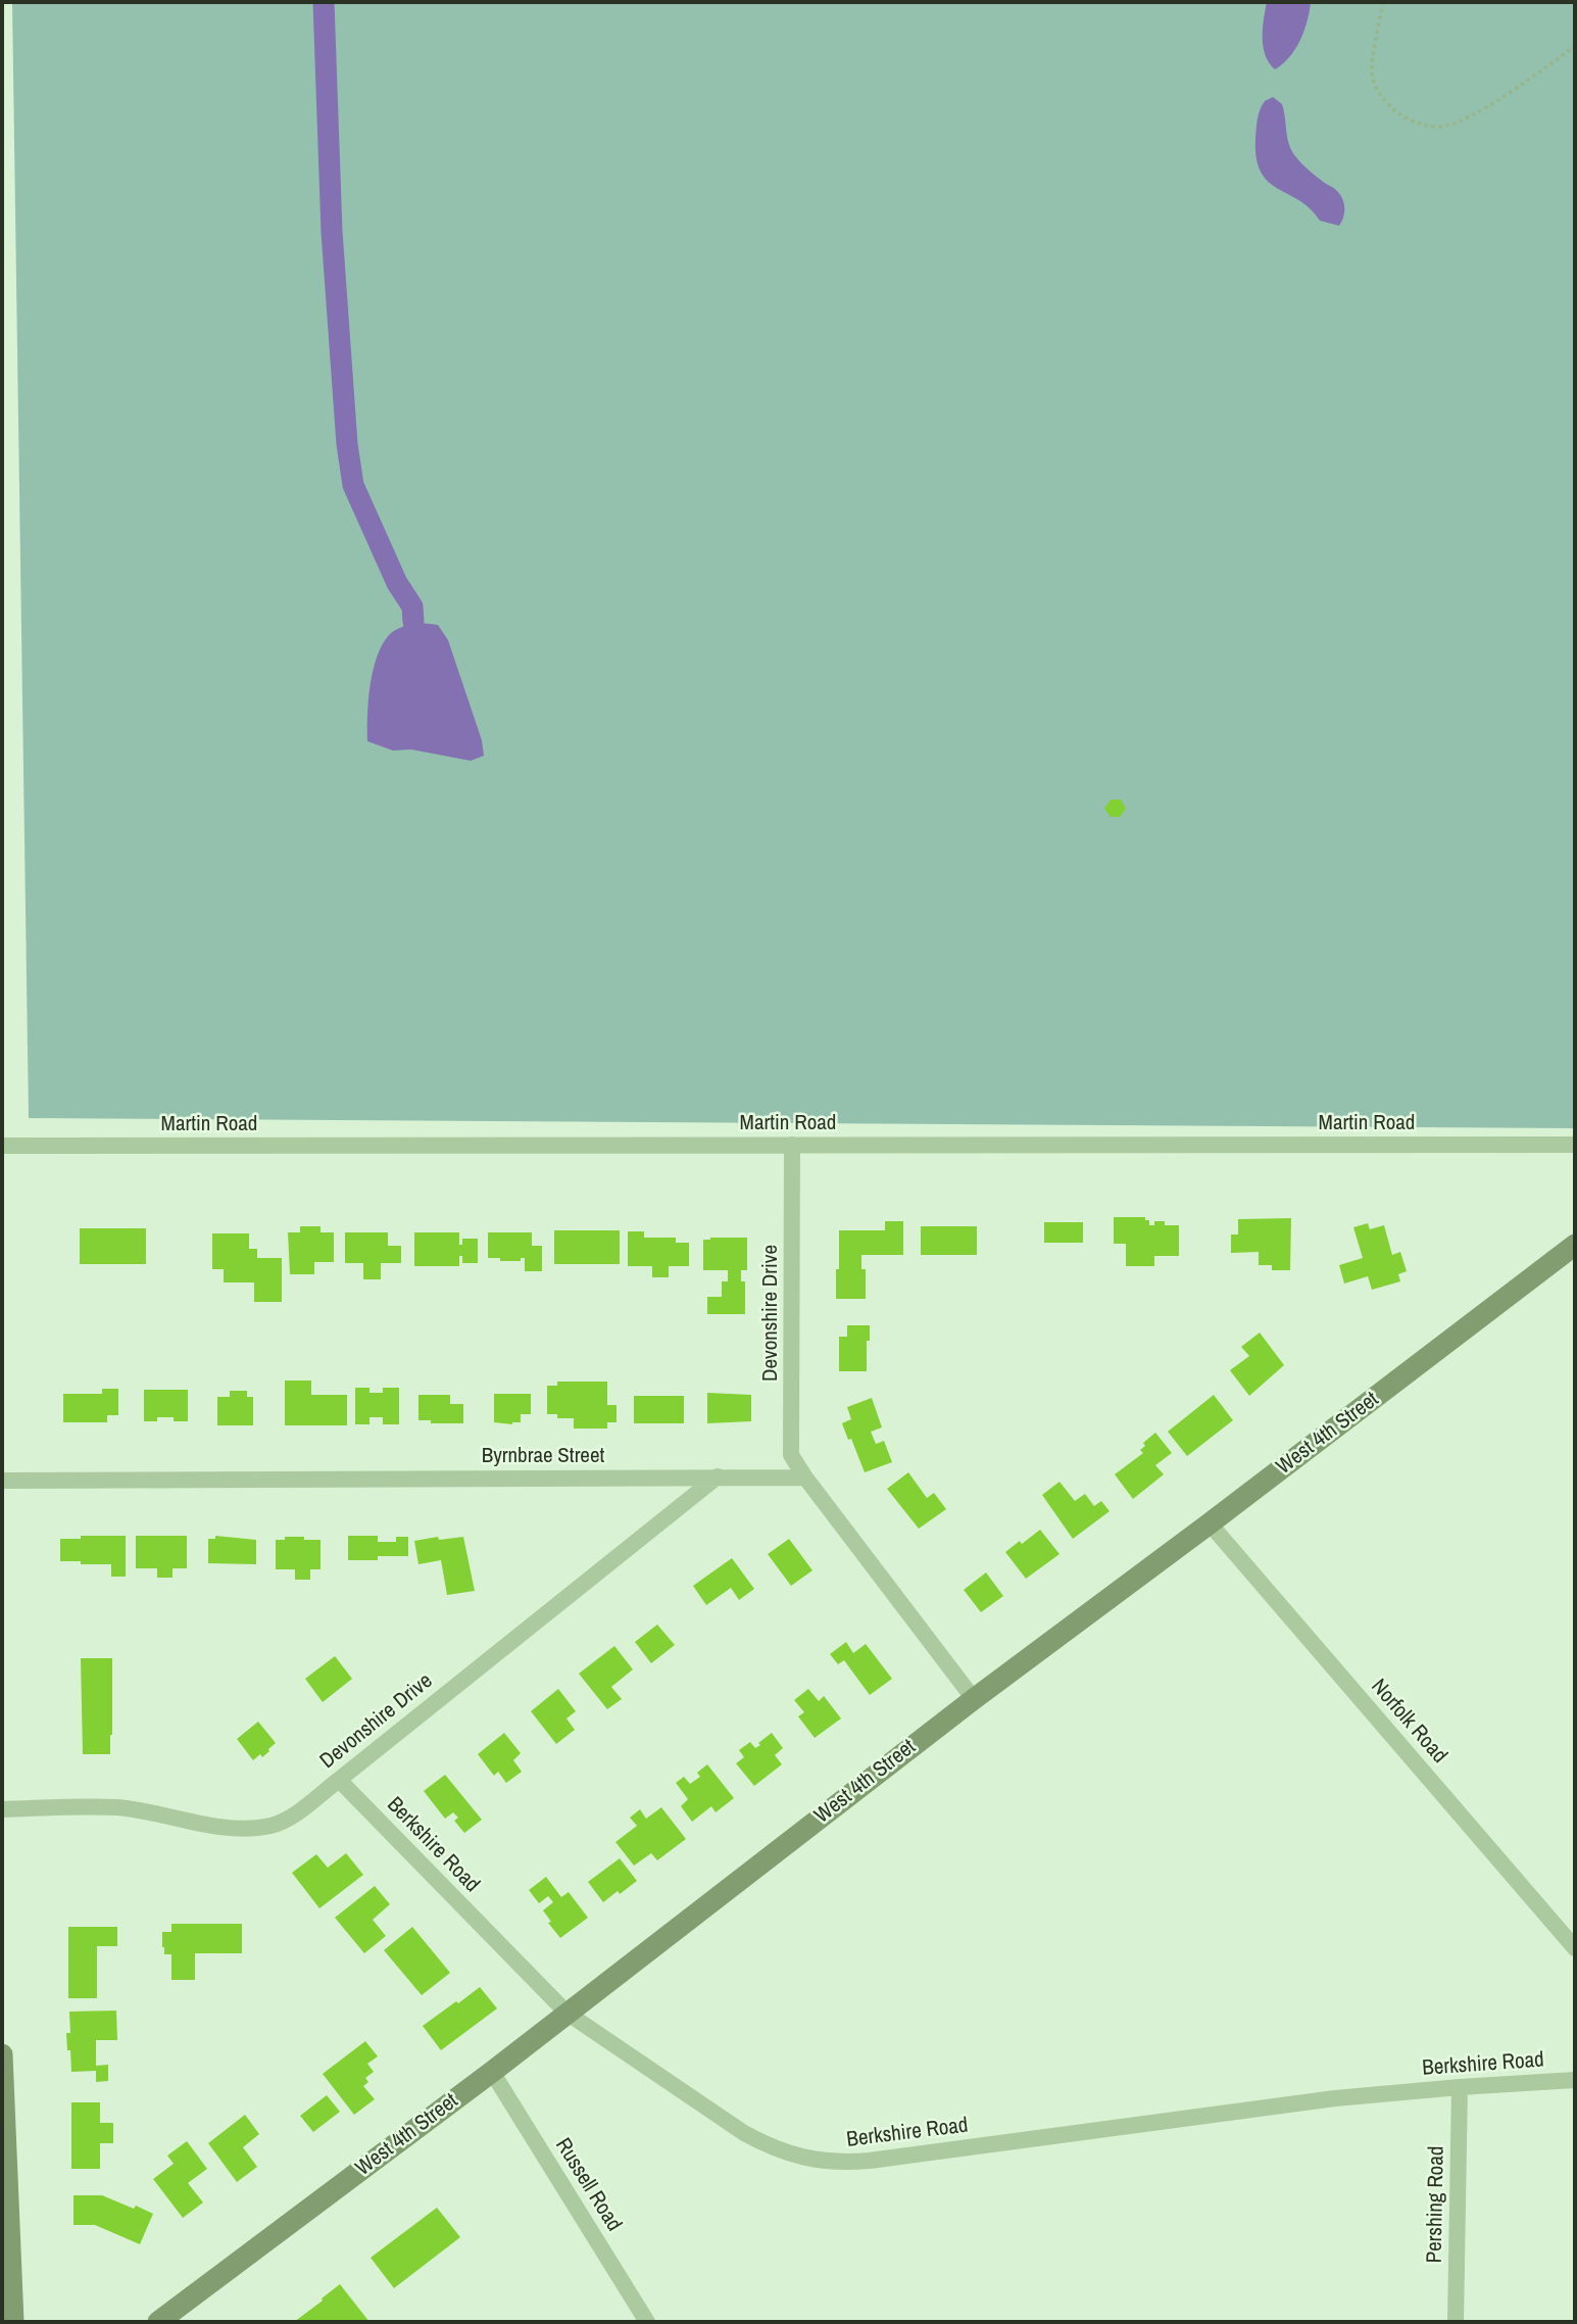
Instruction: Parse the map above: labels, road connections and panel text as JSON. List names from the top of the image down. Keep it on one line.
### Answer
{"streets":{"main road":["West 4th Street"],"street":["Martin Road","Devonshire Drive","Byrnbrae Street","Norfolk Road","Berkshire Road","Russell Road","Pershing Road"]},"crossings":[["Martin Road","Devonshire Drive"],["Devonshire Drive","Byrnbrae Street"],["Devonshire Drive","Berkshire Road"],["West 4th Street","Norfolk Road"],["West 4th Street","Berkshire Road"],["West 4th Street","Russell Road"],["Berkshire Road","Pershing Road"]]}
